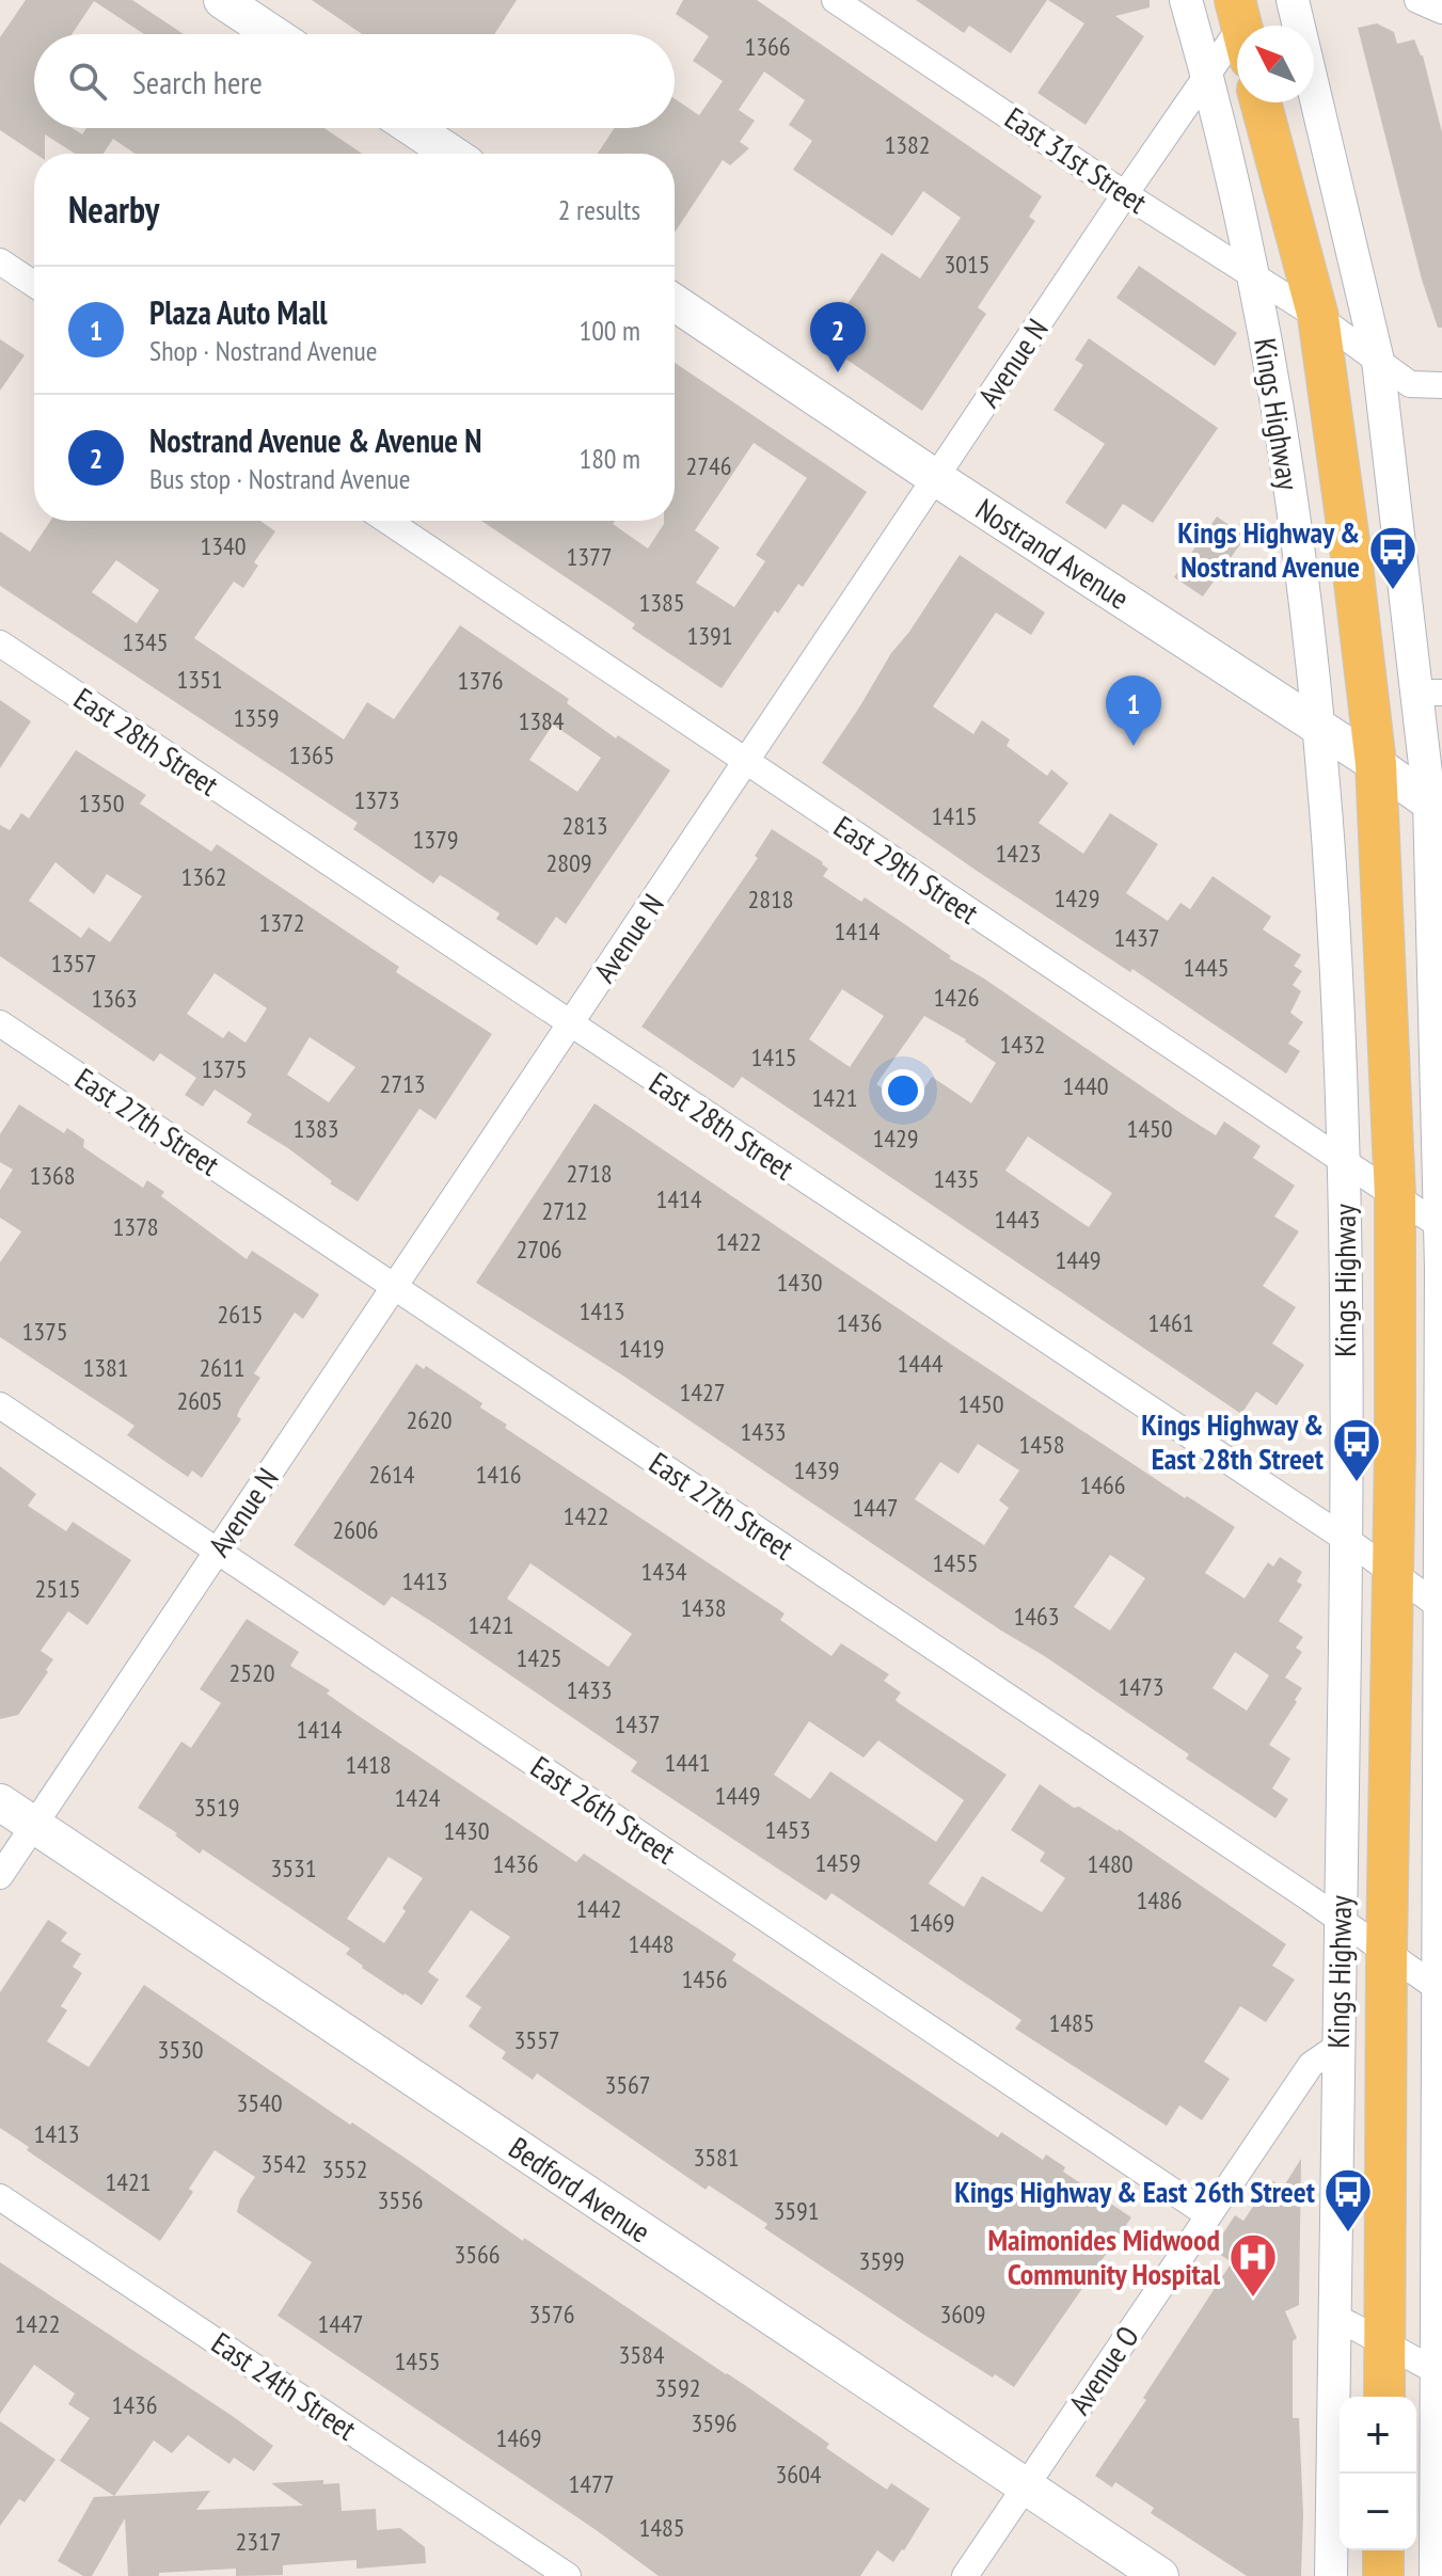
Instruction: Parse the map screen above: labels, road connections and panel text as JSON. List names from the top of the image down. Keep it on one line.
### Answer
{"streets":{"main road":["Kings Highway","Nostrand Avenue","Bedford Avenue"],"street":["East 31st Street","Avenue N","East 28th Street","East 29th Street","East 27th Street","East 26th Street","Avenue O","East 24th Street"]},"crossings":[["East 31st Street","Avenue N"],["East 31st Street","Kings Highway"],["Avenue N","Kings Highway"],["Avenue N","Nostrand Avenue"],["Avenue N","East 28th Street"],["Avenue N","East 29th Street"],["Avenue N","East 27th Street"],["Avenue N","East 26th Street"],["Avenue N","Bedford Avenue"],["Kings Highway","Nostrand Avenue"],["Kings Highway","East 28th Street"],["Kings Highway","East 29th Street"],["Kings Highway","East 27th Street"],["Kings Highway","Avenue O"],["East 26th Street","Avenue O"],["Bedford Avenue","Avenue O"]],"places":{"bus stop":["Kings Highway & Nostrand Avenue","Kings Highway & East 28th Street","Kings Highway & East 26th Street"],"hospital":["Maimonides Midwood Community Hospital"]},"house_numbers":["1366","1382","3015","2746","1340","1377","1385","1391","1345","1351","1376","1359","1384","1365","1373","1350","1415","2813","1379","1423","2809","1362","1429","2818","1372","1414","1437","1357","1445","1426","1363","1432","1415","1375","2713","1440","1421","1383","1450","1429","2718","1368","1435","1414","2712","1443","1378","1422","2706","1449","1430","1413","2615","1436","1461","1375","1419","1444","1381","2611","1427","2605","1450","2620","1433","1458","1439","2614","1416","1466","1447","1422","2606","1455","1434","1413","2515","1438","1463","1421","1425","2520","1473","1433","1437","1414","1441","1418","1449","1424","3519","1453","1430","1459","1436","1480","3531","1486","1442","1469","1448","1456","1485","3557","3530","3567","3540","1413","3581","3542","3552","1421","3556","3591","3566","3599","3576","3609","1422","1447","3584","1455","3592","1436","3596","1469","3604","1477","1485","2317"],"north":"top left","page":{"search":"Search here","heading":["Nearby","2 results"],"list":[{"mark":"1","name":"Plaza Auto Mall","note":"Shop · Nostrand Avenue","value":"100 m"},{"mark":"2","name":"Nostrand Avenue & Avenue N","note":"Bus stop · Nostrand Avenue","value":"180 m"}],"pins":["2","1"],"map_buttons":["+","−"]}}
